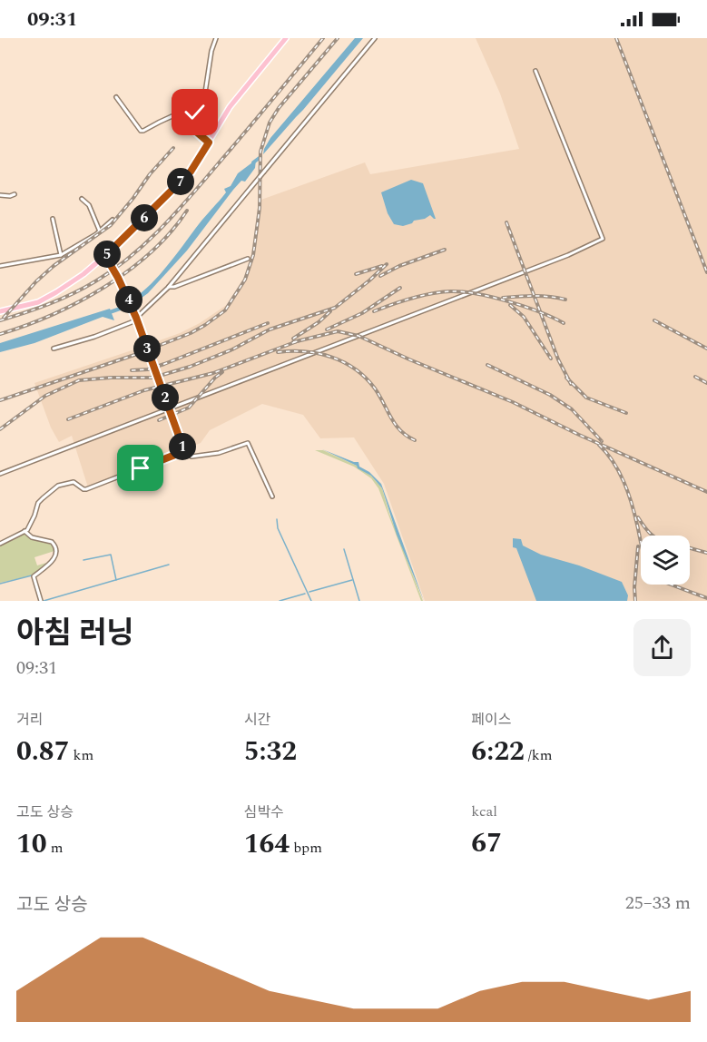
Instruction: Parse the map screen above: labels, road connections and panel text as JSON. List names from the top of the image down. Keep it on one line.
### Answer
{"page":{"status":"09:31","pins":["7","6","5","4","3","2","1"],"heading":["아침 러닝","09:31"],"stats":[["거리","0.87 km"],["시간","5:32"],["페이스","6:22 /km"],["고도 상승","10 m"],["심박수","164 bpm"],["kcal","67"]],"chart":["고도 상승","25–33 m"]}}
